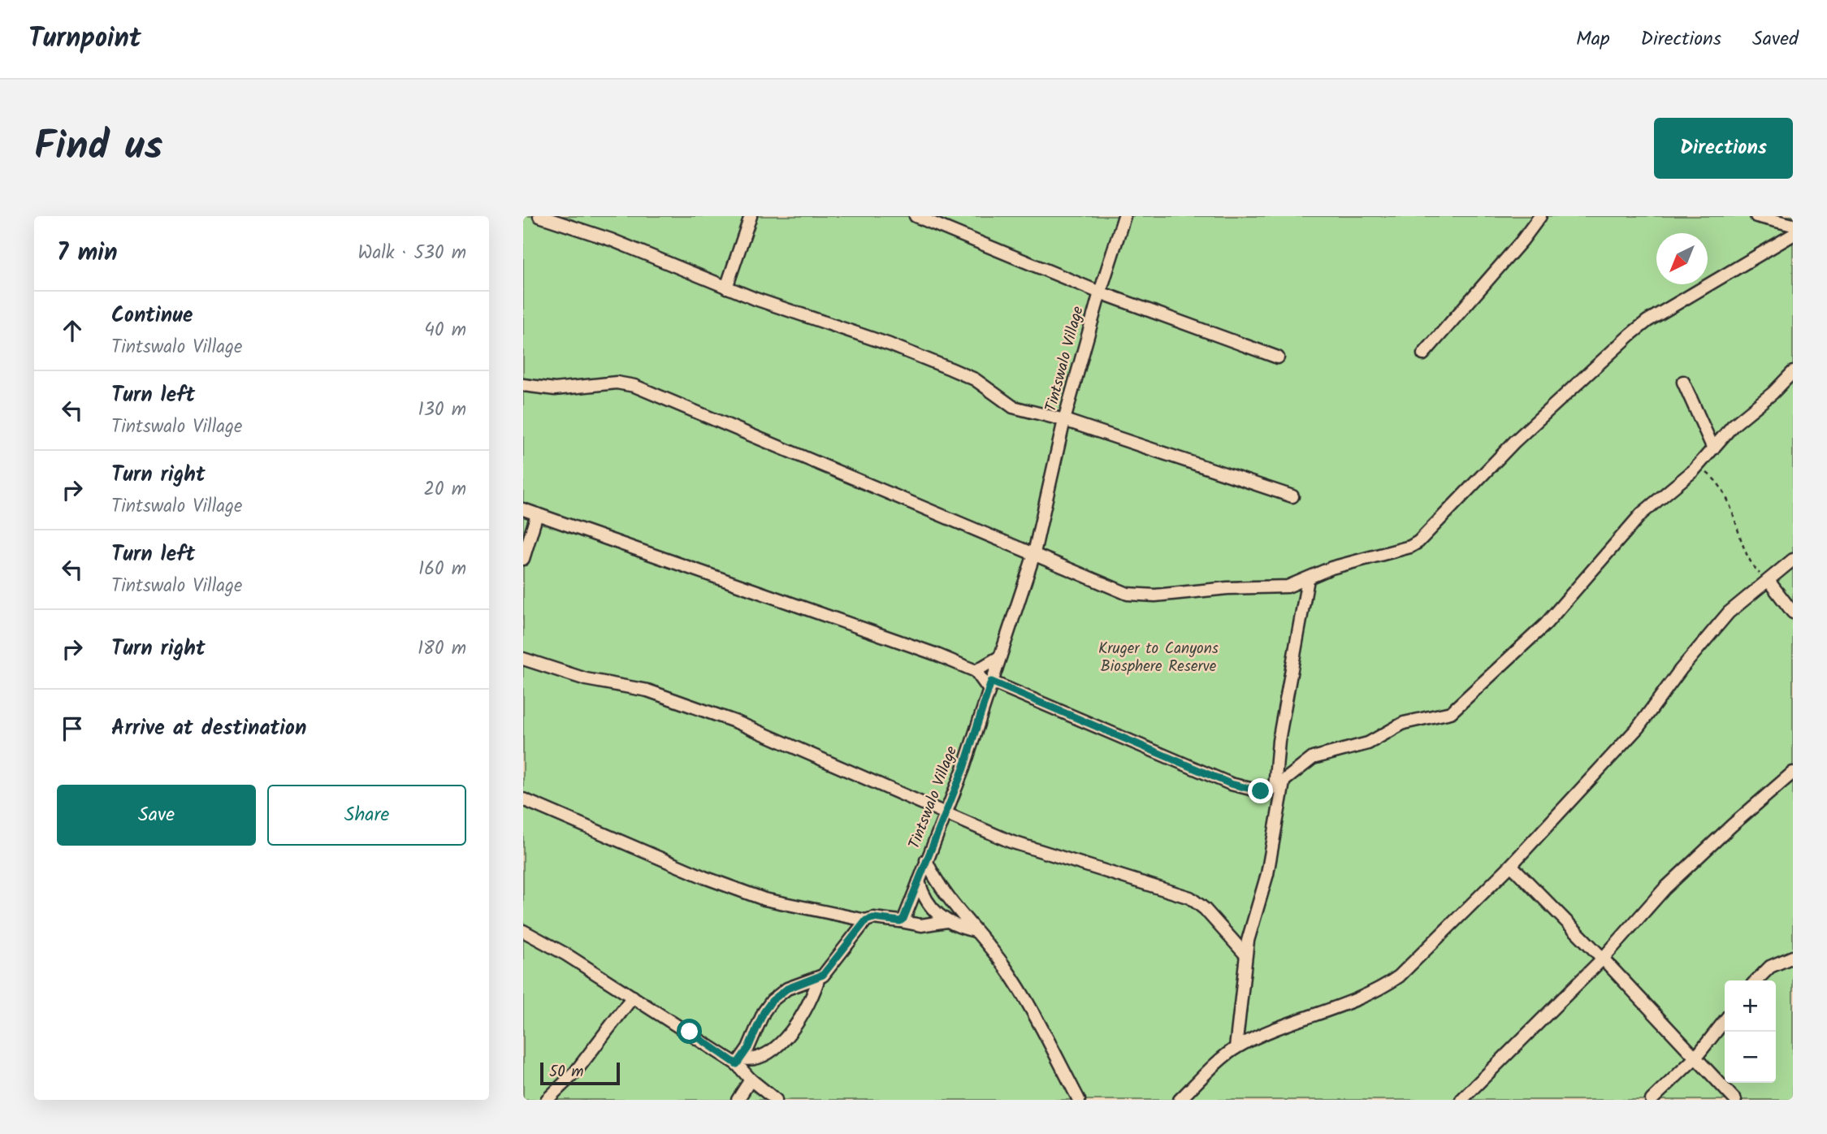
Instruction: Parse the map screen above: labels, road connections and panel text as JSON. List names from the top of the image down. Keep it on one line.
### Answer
{"streets":{"street":["Tintswalo Village"]},"parks":["Kruger to Canyons Biosphere Reserve"],"scale_bar":"50 m","north":"bottom left","page":{"header":"Turnpoint","nav":["Map","Directions","Saved"],"title":"Find us","buttons":["Directions",["Save","Share"]],"heading":["7 min","Walk · 530 m"],"list":[["Continue","Tintswalo Village","40 m"],["Turn left","Tintswalo Village","130 m"],["Turn right","Tintswalo Village","20 m"],["Turn left","Tintswalo Village","160 m"],["Turn right","180 m"],"Arrive at destination"],"map_buttons":["+","−"],"scale":"50 m"}}
